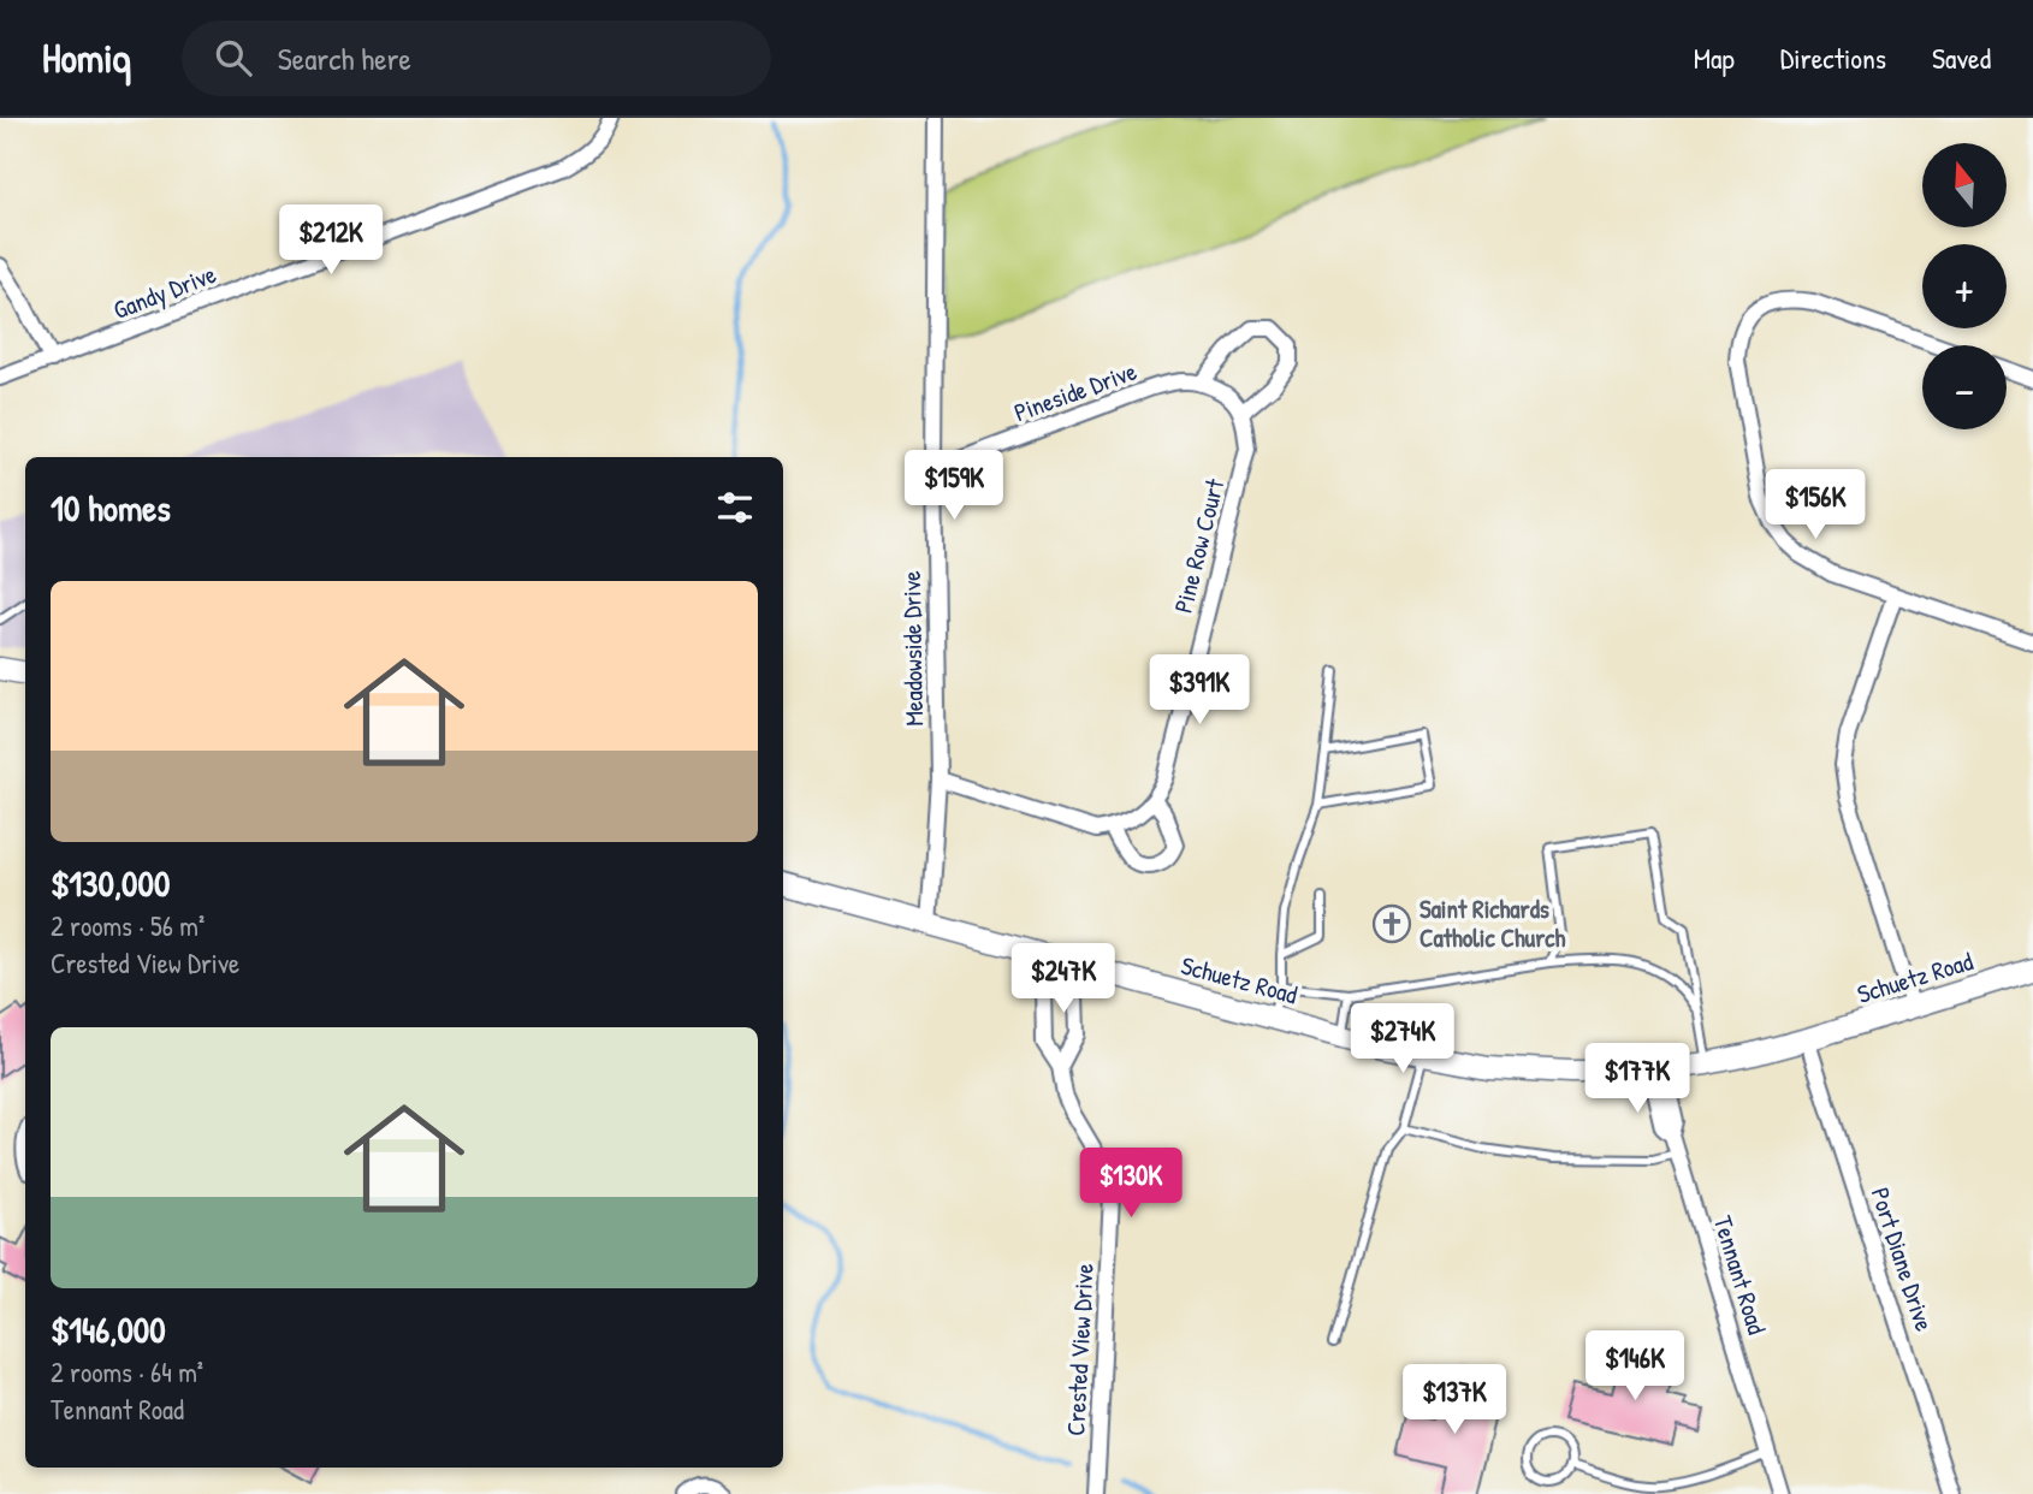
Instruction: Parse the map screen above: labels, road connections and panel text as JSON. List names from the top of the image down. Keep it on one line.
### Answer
{"streets":{"main road":["Schuetz Road"],"street":["Gandy Drive","Pineside Drive","Pine Row Court","Meadowside Drive","Port Diane Drive","Tennant Road","Crested View Drive"]},"crossings":[["Pineside Drive","Meadowside Drive"],["Meadowside Drive","Schuetz Road"],["Schuetz Road","Port Diane Drive"],["Schuetz Road","Tennant Road"],["Schuetz Road","Crested View Drive"]],"places":{"church":["Saint Richards Catholic Church"]},"north":"top","page":{"header":"Homiq","search":"Search here","nav":["Map","Directions","Saved"],"map_buttons":["+","−"],"price":["$212K","$159K","$156K","$391K","$247K","$274K","$177K","$130K","$146K","$137K"],"heading":"10 homes","list":[{"name":"$130,000","note":"2 rooms · 56 m² · Crested View Drive"},{"name":"$146,000","note":"2 rooms · 64 m² · Tennant Road"}]}}
